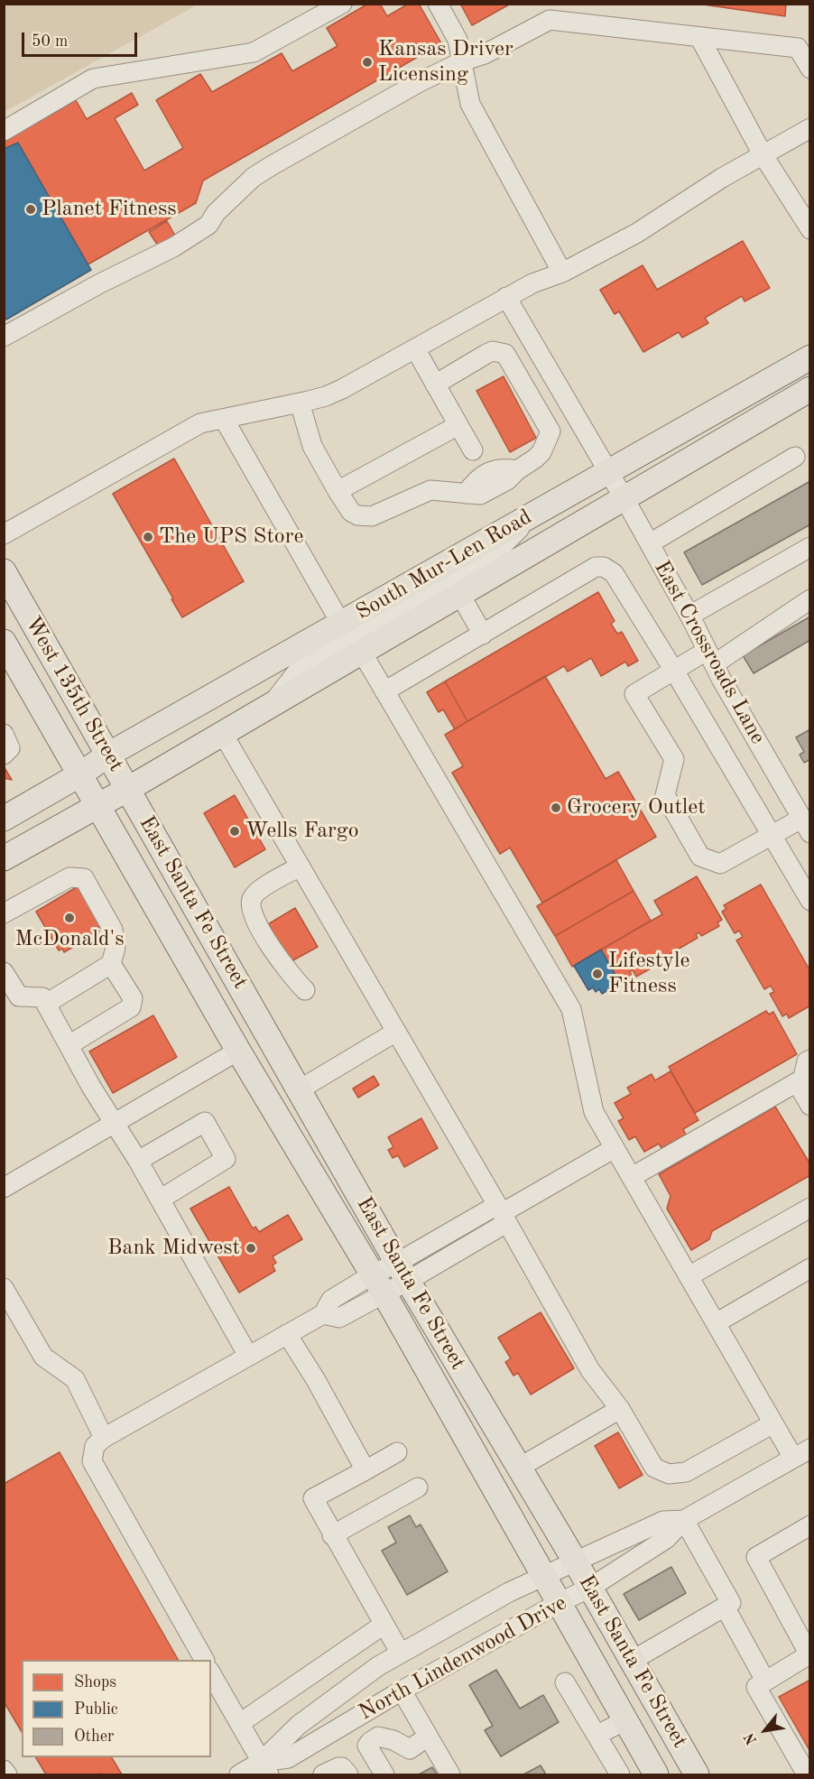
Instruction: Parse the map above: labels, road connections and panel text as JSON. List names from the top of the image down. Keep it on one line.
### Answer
{"streets":{"main road":["South Mur-Len Road","West 135th Street","East Santa Fe Street"],"street":["East Crossroads Lane","North Lindenwood Drive"]},"crossings":[["South Mur-Len Road","East Crossroads Lane"],["South Mur-Len Road","West 135th Street"],["South Mur-Len Road","East Santa Fe Street"],["West 135th Street","East Santa Fe Street"],["East Santa Fe Street","North Lindenwood Drive"]],"places":["Kansas Driver Licensing","Planet Fitness","The UPS Store","Grocery Outlet","Wells Fargo","McDonald's","Lifestyle Fitness","Bank Midwest"],"legend":["Shops","Public","Other"],"scale_bar":"50 m","north":"bottom left"}
